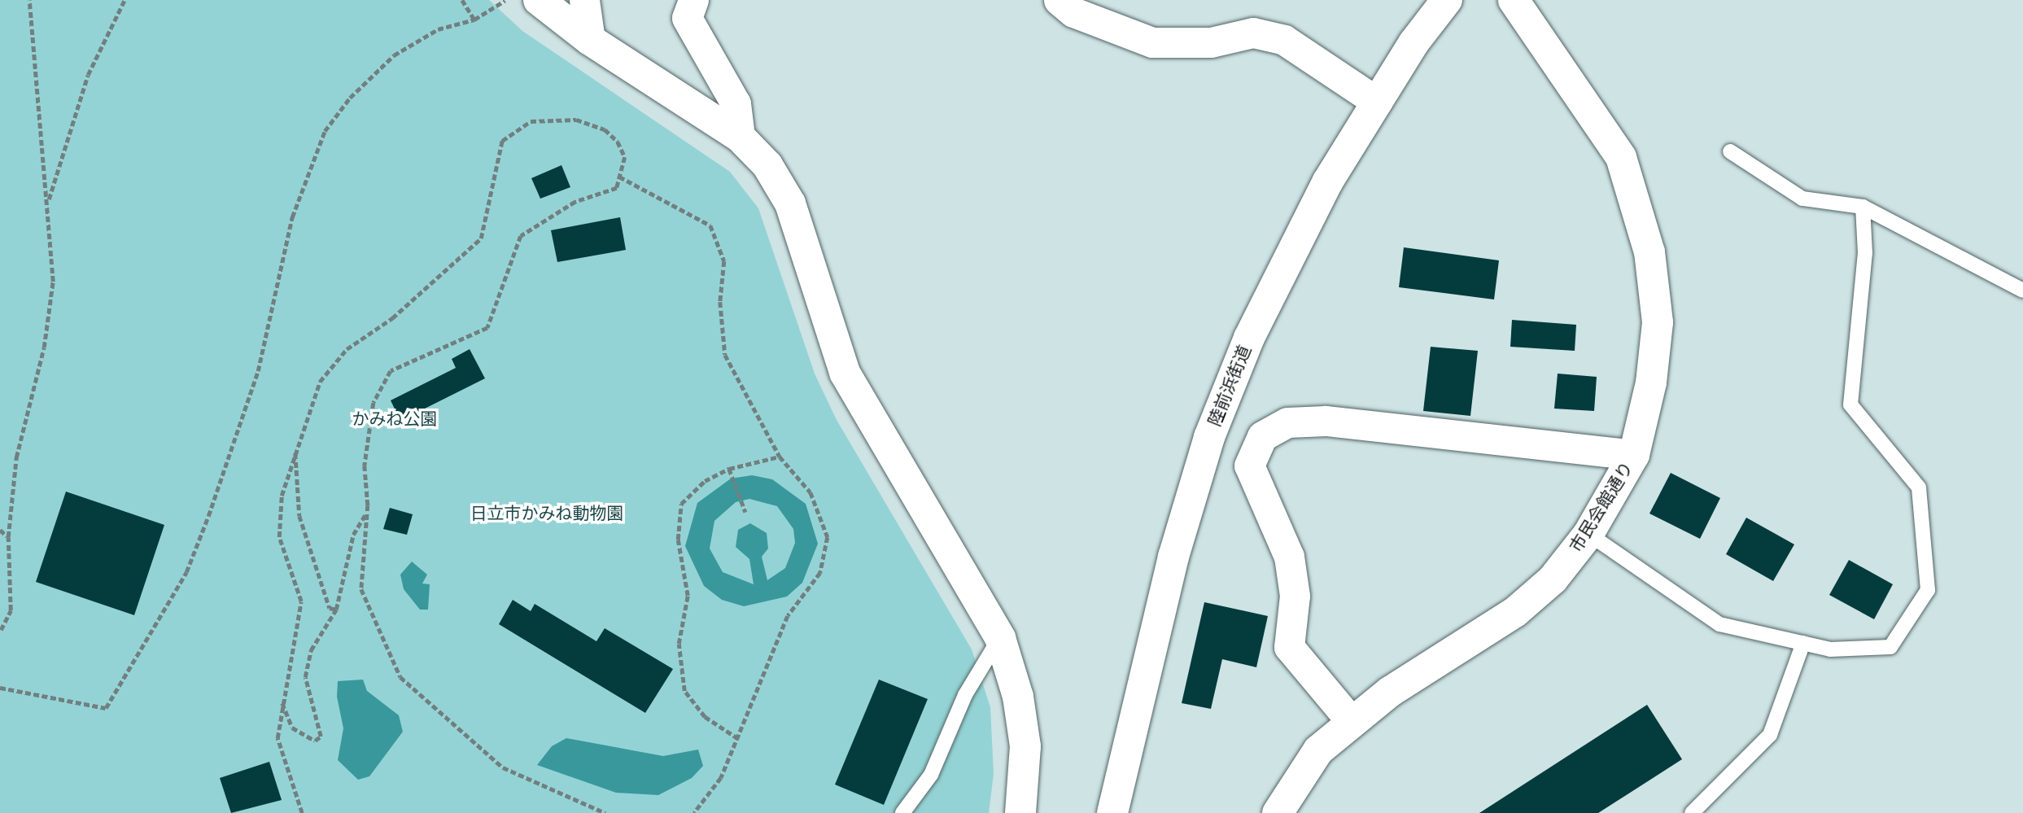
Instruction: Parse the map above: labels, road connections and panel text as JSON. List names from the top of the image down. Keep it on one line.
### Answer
{"streets":{"main road":["陸前浜街道","市民会館通り"]},"parks":["かみね公園","日立市かみね動物園"]}
